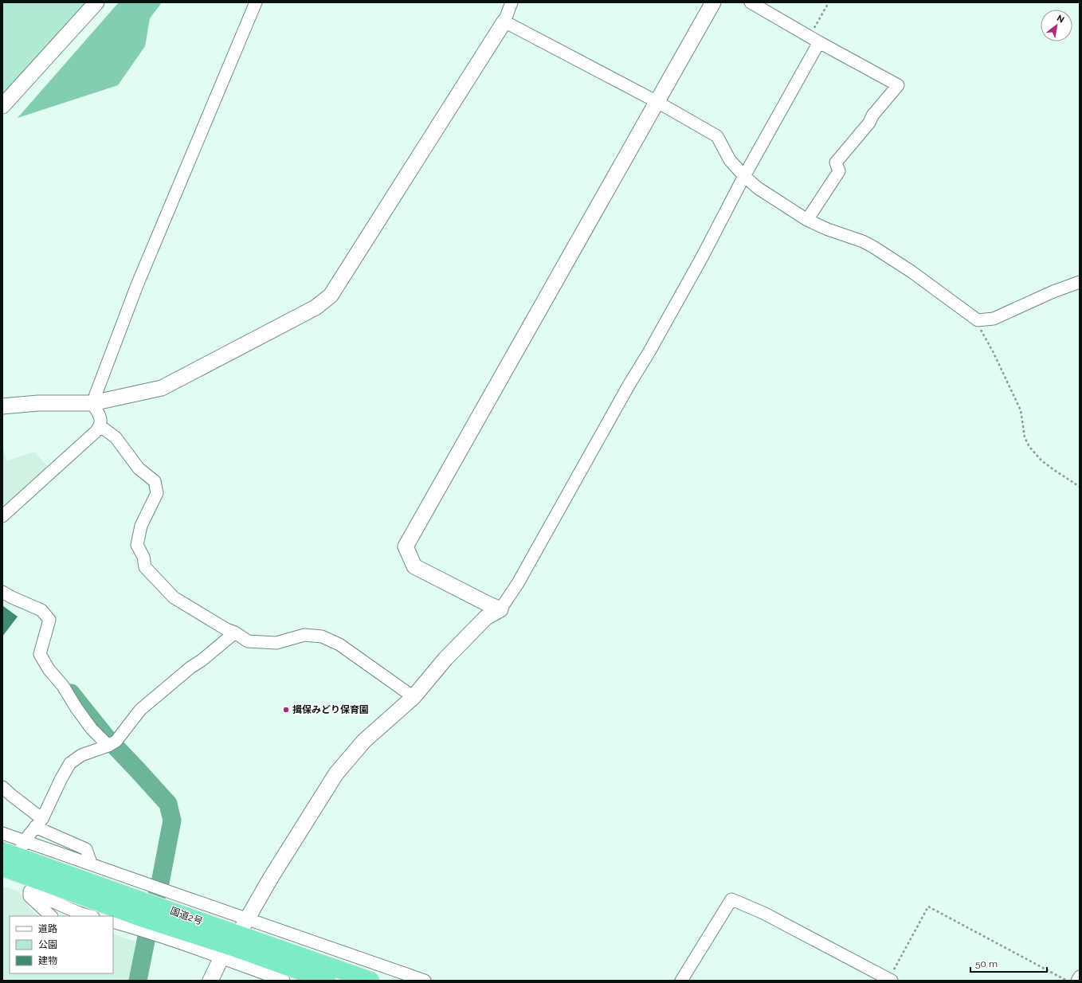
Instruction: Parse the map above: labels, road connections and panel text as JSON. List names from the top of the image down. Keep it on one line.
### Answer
{"streets":{"highway":["国道2号"]},"places":["揖保みどり保育園"],"legend":["道路","公園","建物"],"scale_bar":"50 m","north":"top right"}
